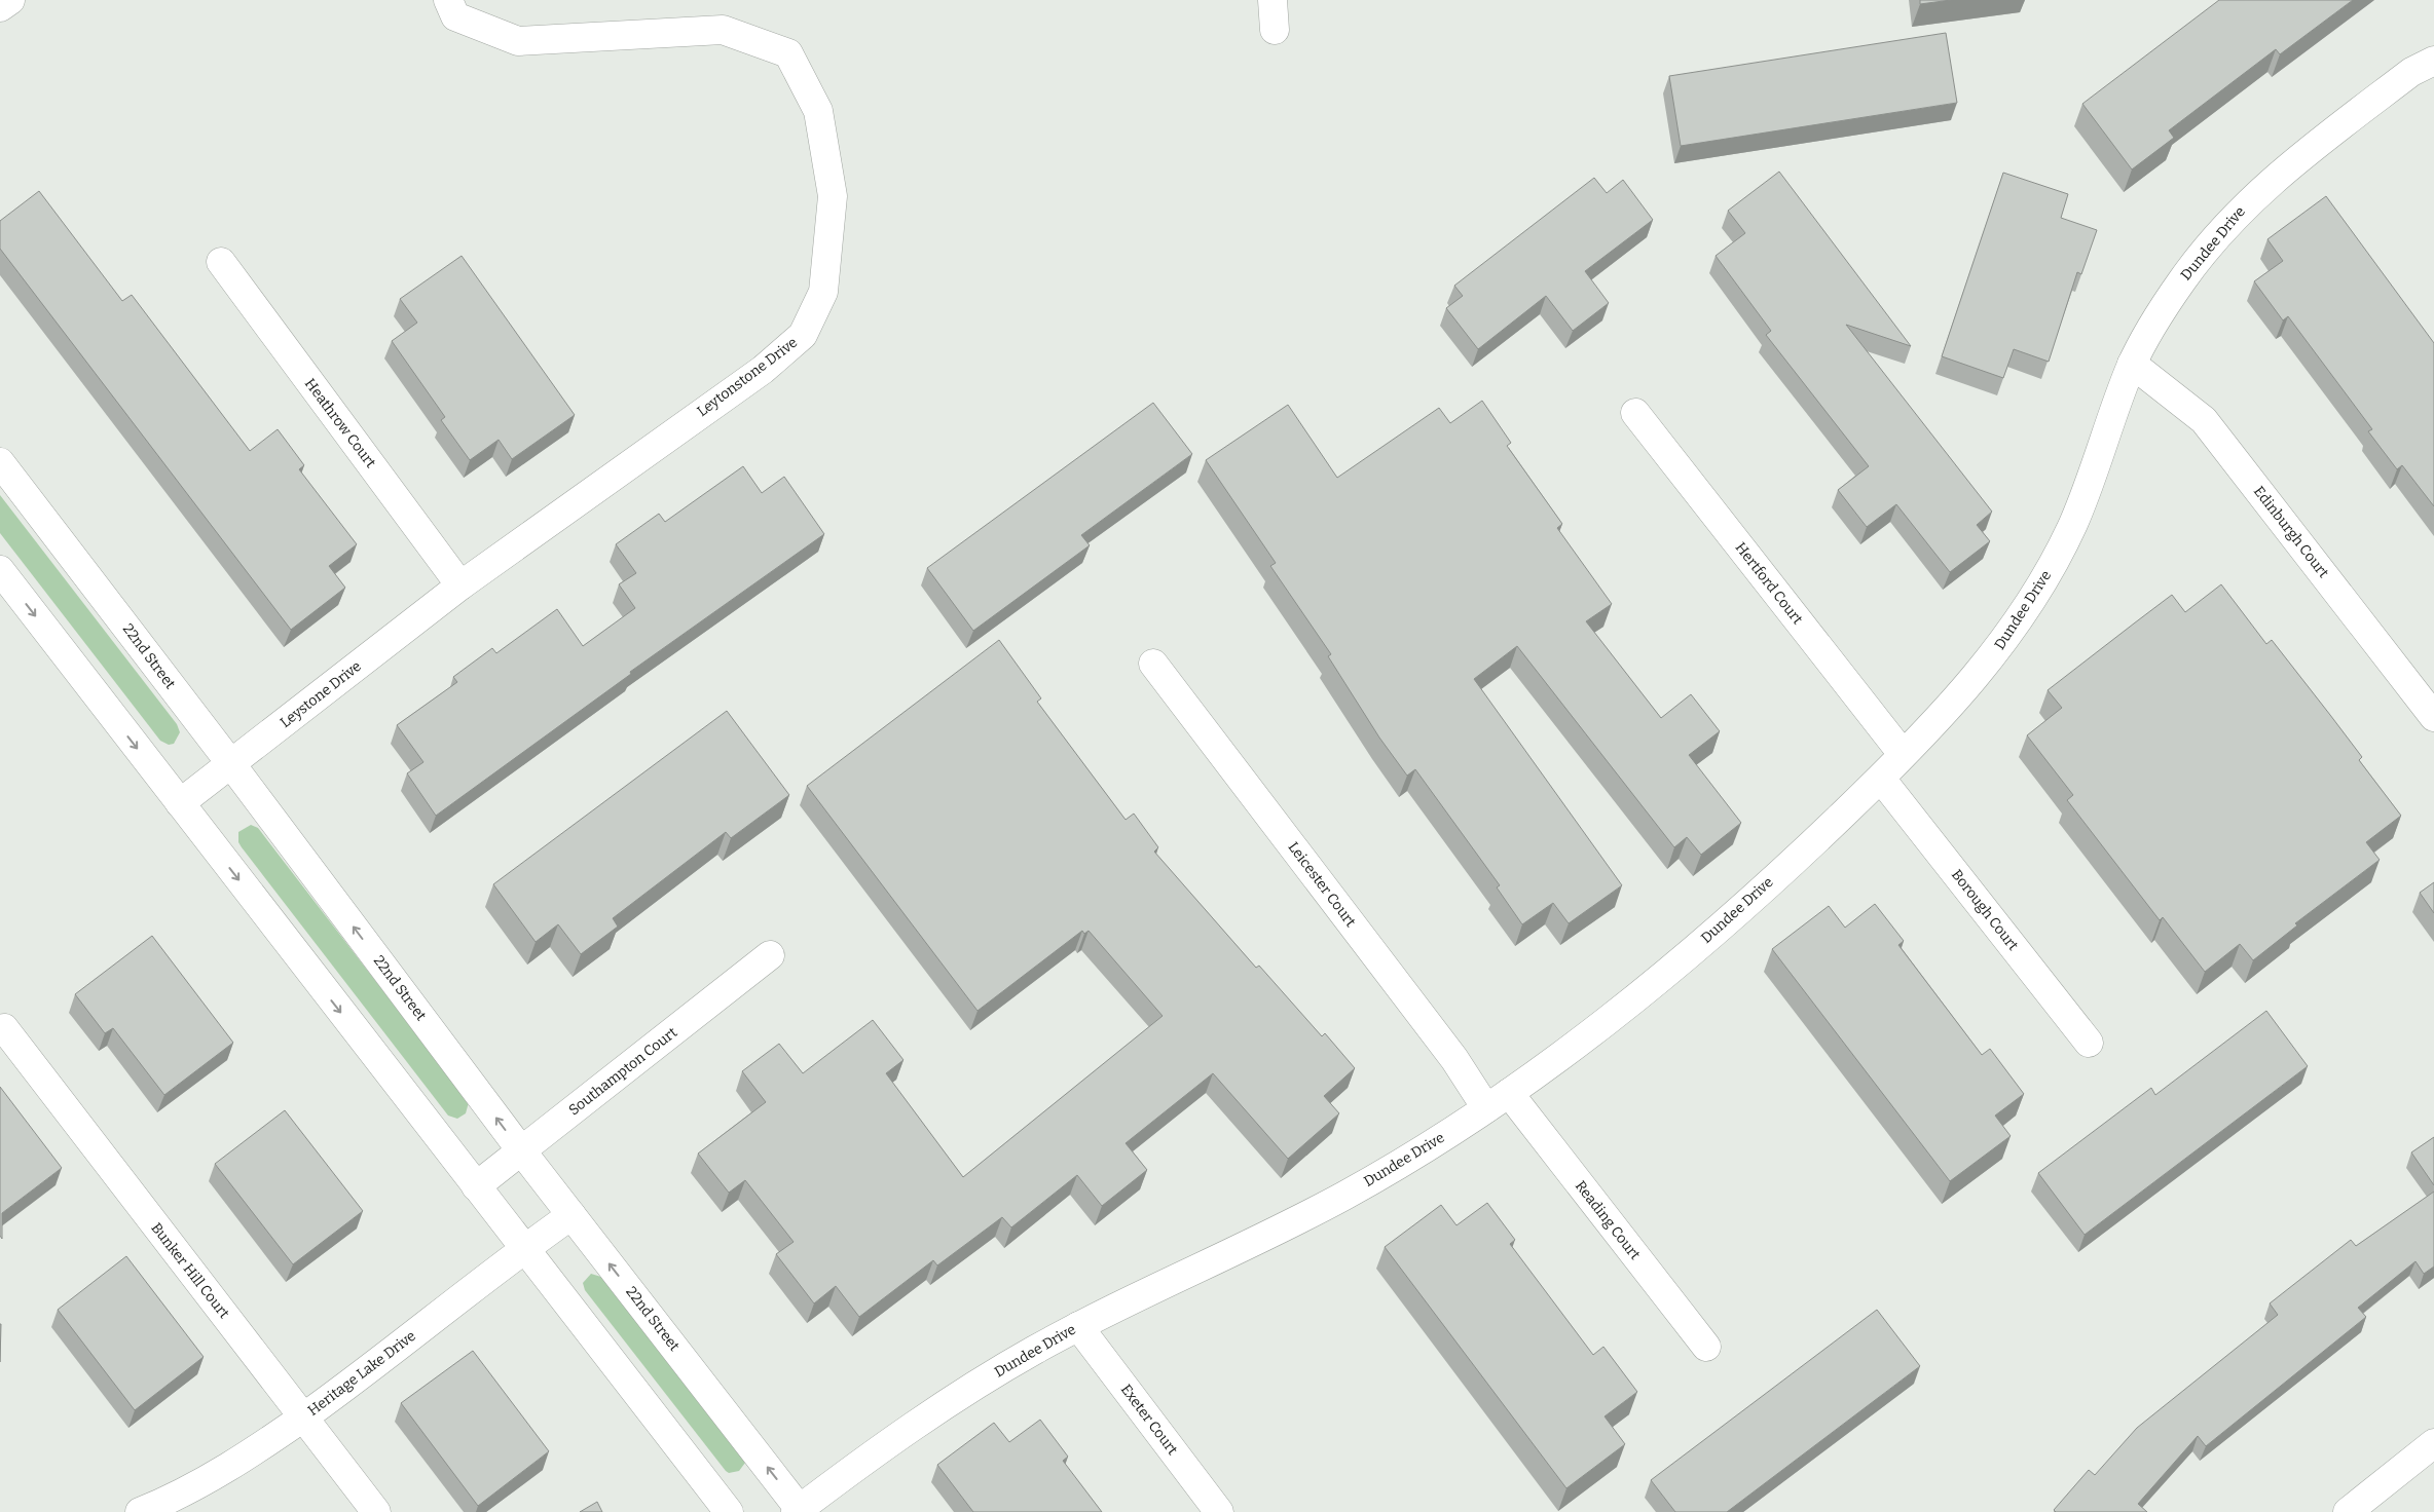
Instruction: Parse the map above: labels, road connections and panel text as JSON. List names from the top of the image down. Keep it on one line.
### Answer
{"streets":{"street":["Dundee Drive","Leytonstone Drive","Heathrow Court","Edinburgh Court","Hertford Court","22nd Street","Leystone Drive","Leicester Court","Borough Court","Southampton Court","Reading Court","Bunker Hill Court","Heritage Lake Drive","Exeter Court"]},"crossings":[["Dundee Drive","Edinburgh Court"],["Dundee Drive","Hertford Court"],["Dundee Drive","22nd Street"],["Dundee Drive","Leicester Court"],["Dundee Drive","Borough Court"],["Dundee Drive","Reading Court"],["Dundee Drive","Exeter Court"],["Leytonstone Drive","Heathrow Court"],["Leytonstone Drive","Leystone Drive"],["Heathrow Court","Leystone Drive"],["22nd Street","Leystone Drive"],["22nd Street","Southampton Court"],["22nd Street","Heritage Lake Drive"],["Leicester Court","Reading Court"],["Bunker Hill Court","Heritage Lake Drive"]]}
